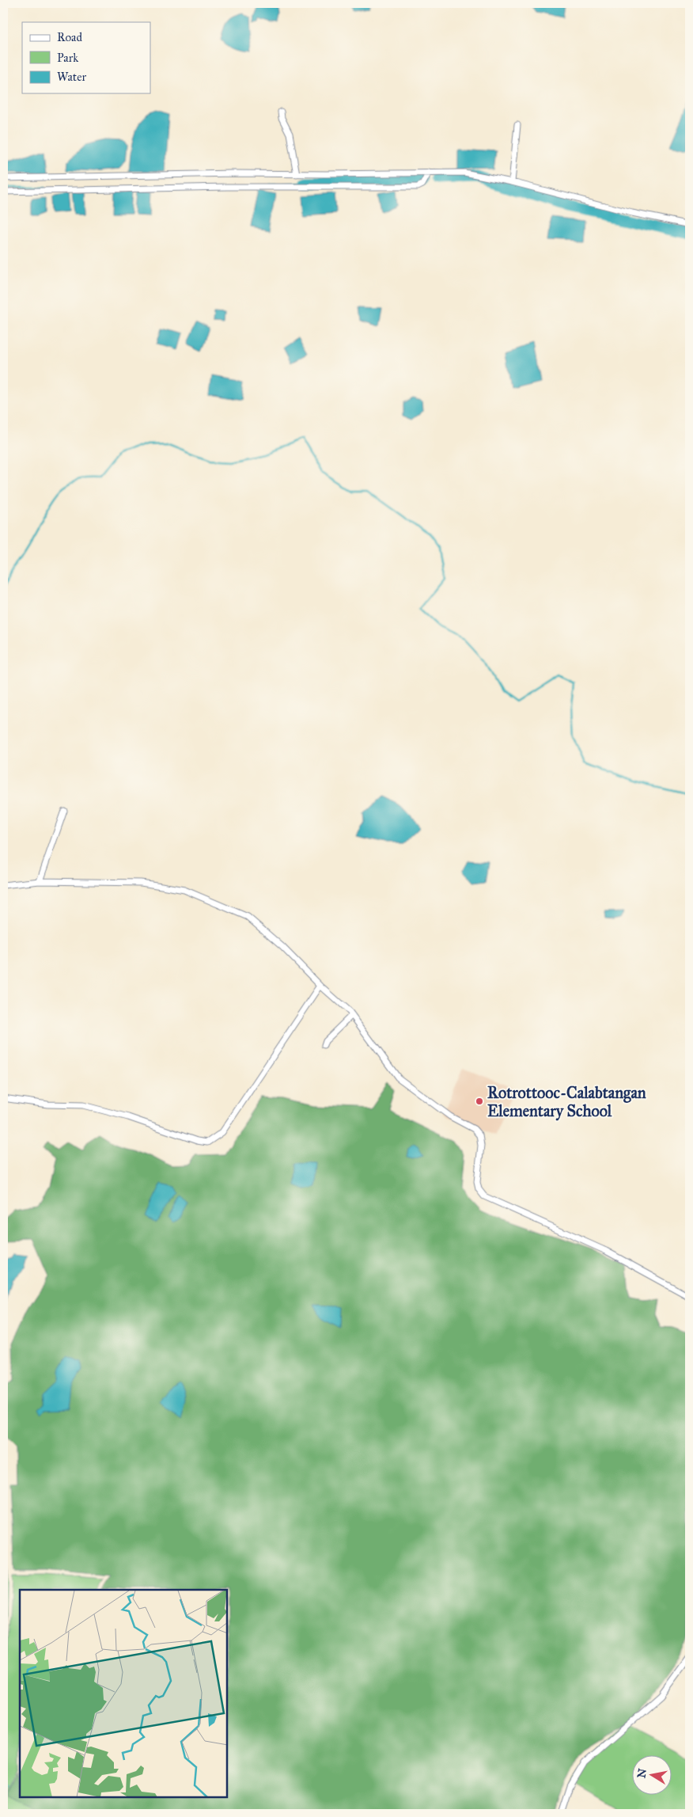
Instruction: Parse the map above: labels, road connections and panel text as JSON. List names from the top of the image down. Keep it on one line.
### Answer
{"places":["Rotrottooc-Calabtangan Elementary School"],"legend":["Road","Park","Water"],"north":"left"}
